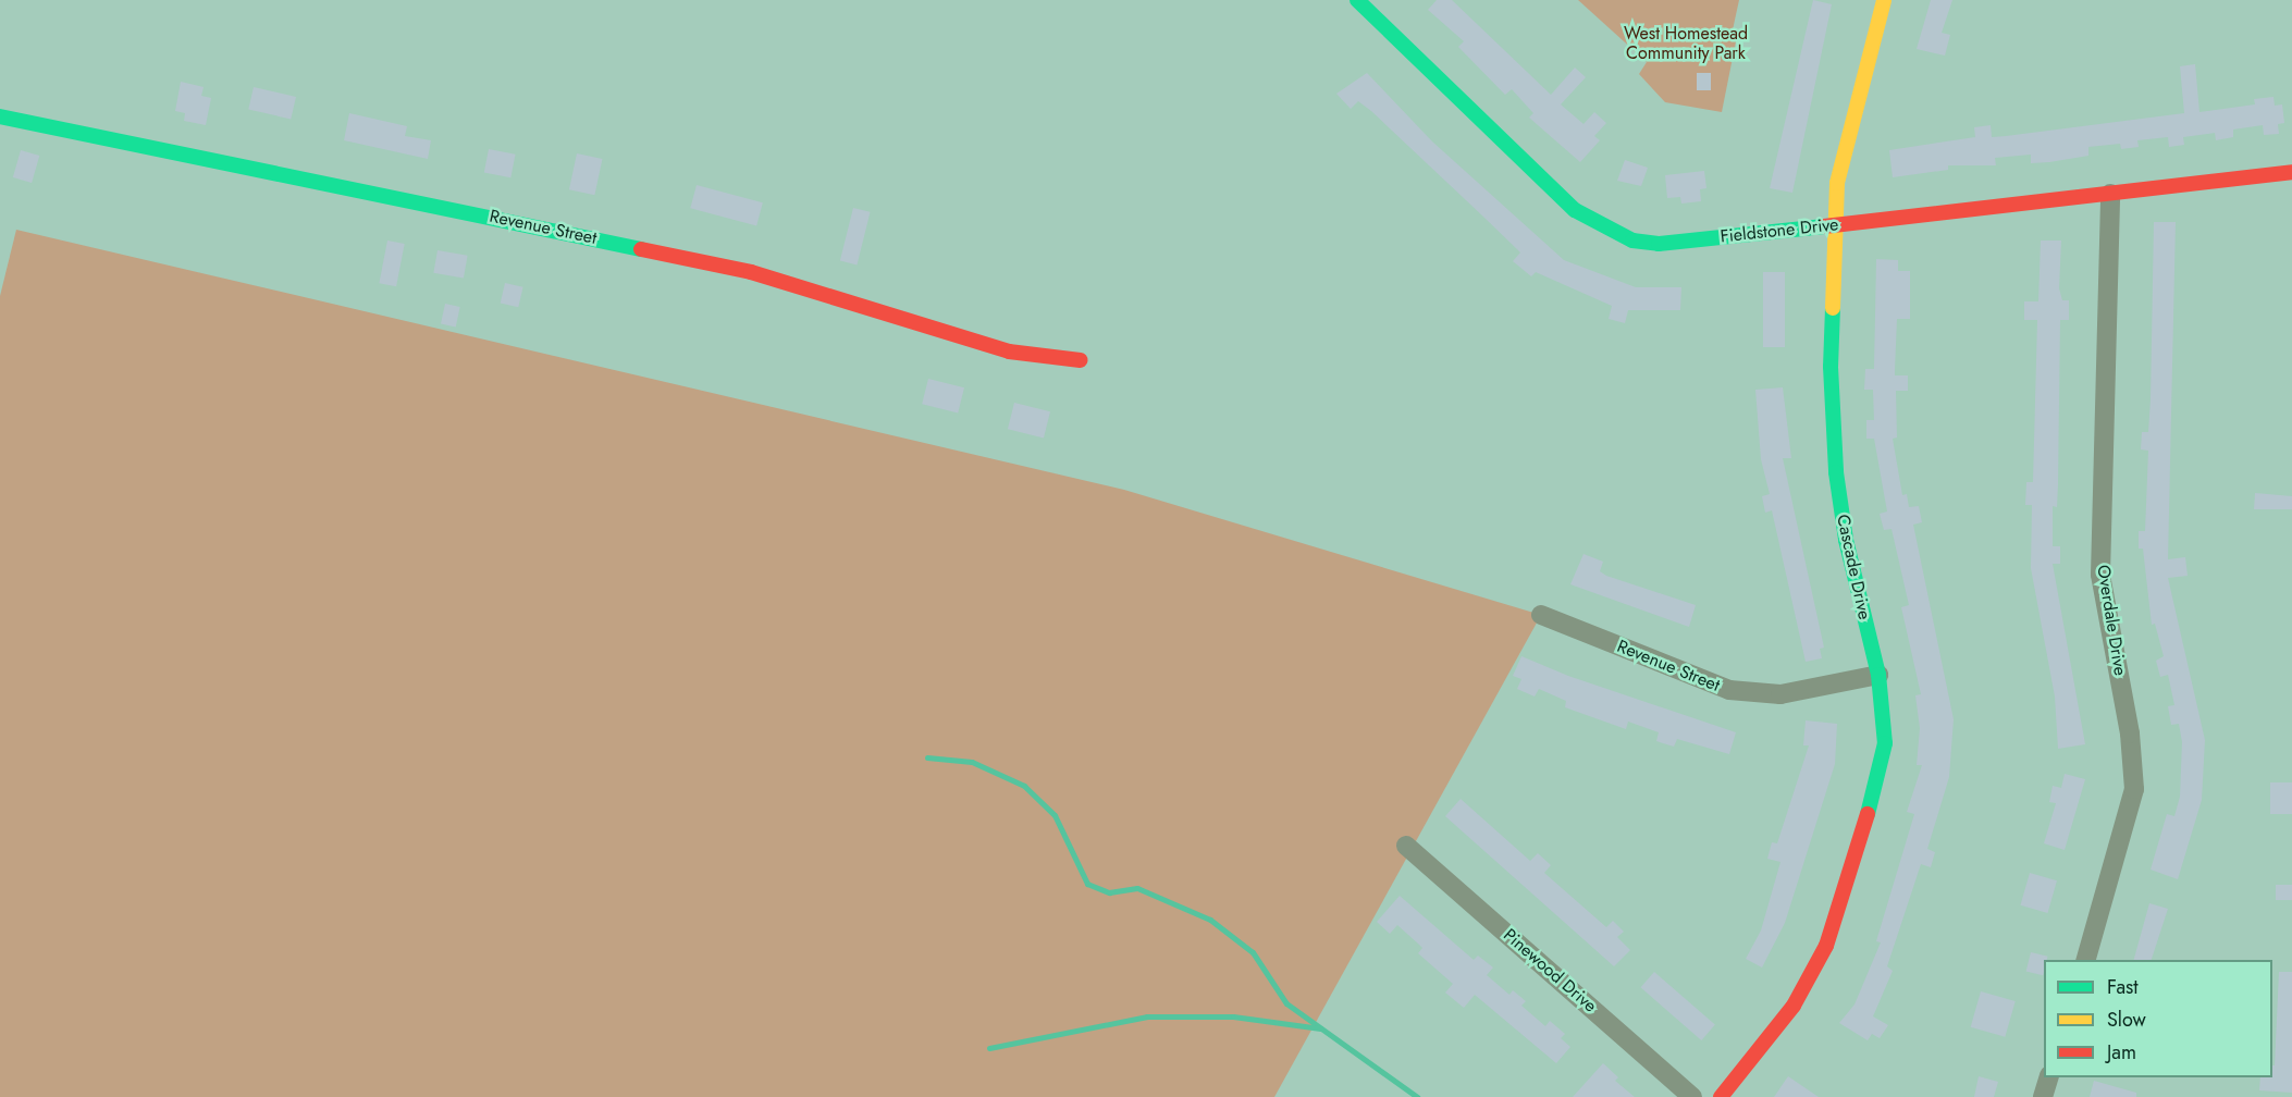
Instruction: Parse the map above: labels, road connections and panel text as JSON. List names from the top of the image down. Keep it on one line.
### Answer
{"streets":{"street":["Revenue Street","Fieldstone Drive","Cascade Drive","Overdale Drive","Pinewood Drive"]},"crossings":[["Revenue Street","Cascade Drive"],["Fieldstone Drive","Cascade Drive"],["Fieldstone Drive","Overdale Drive"]],"parks":["West Homestead Community Park"],"legend":["Fast","Slow","Jam"]}
